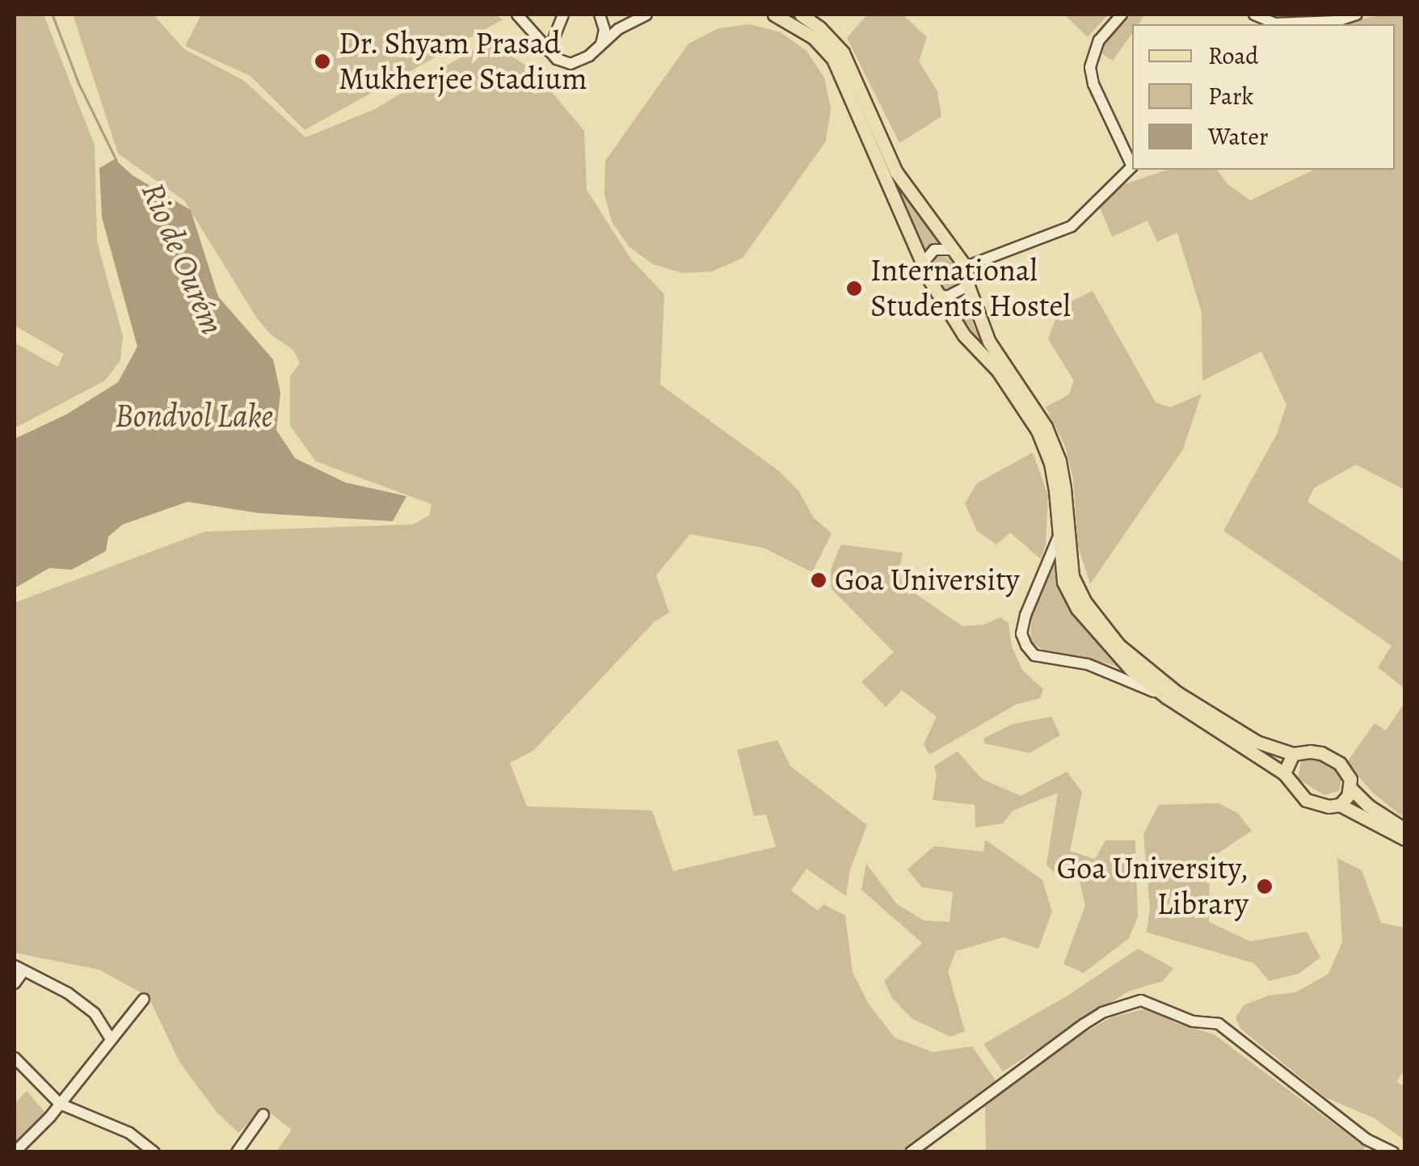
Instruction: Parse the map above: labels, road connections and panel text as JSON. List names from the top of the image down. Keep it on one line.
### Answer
{"water":["Rio de Ourém","Bondvol Lake"],"places":["Dr. Shyam Prasad Mukherjee Stadium","International Students Hostel","Goa University","Goa University, Library"],"legend":["Road","Park","Water"]}
